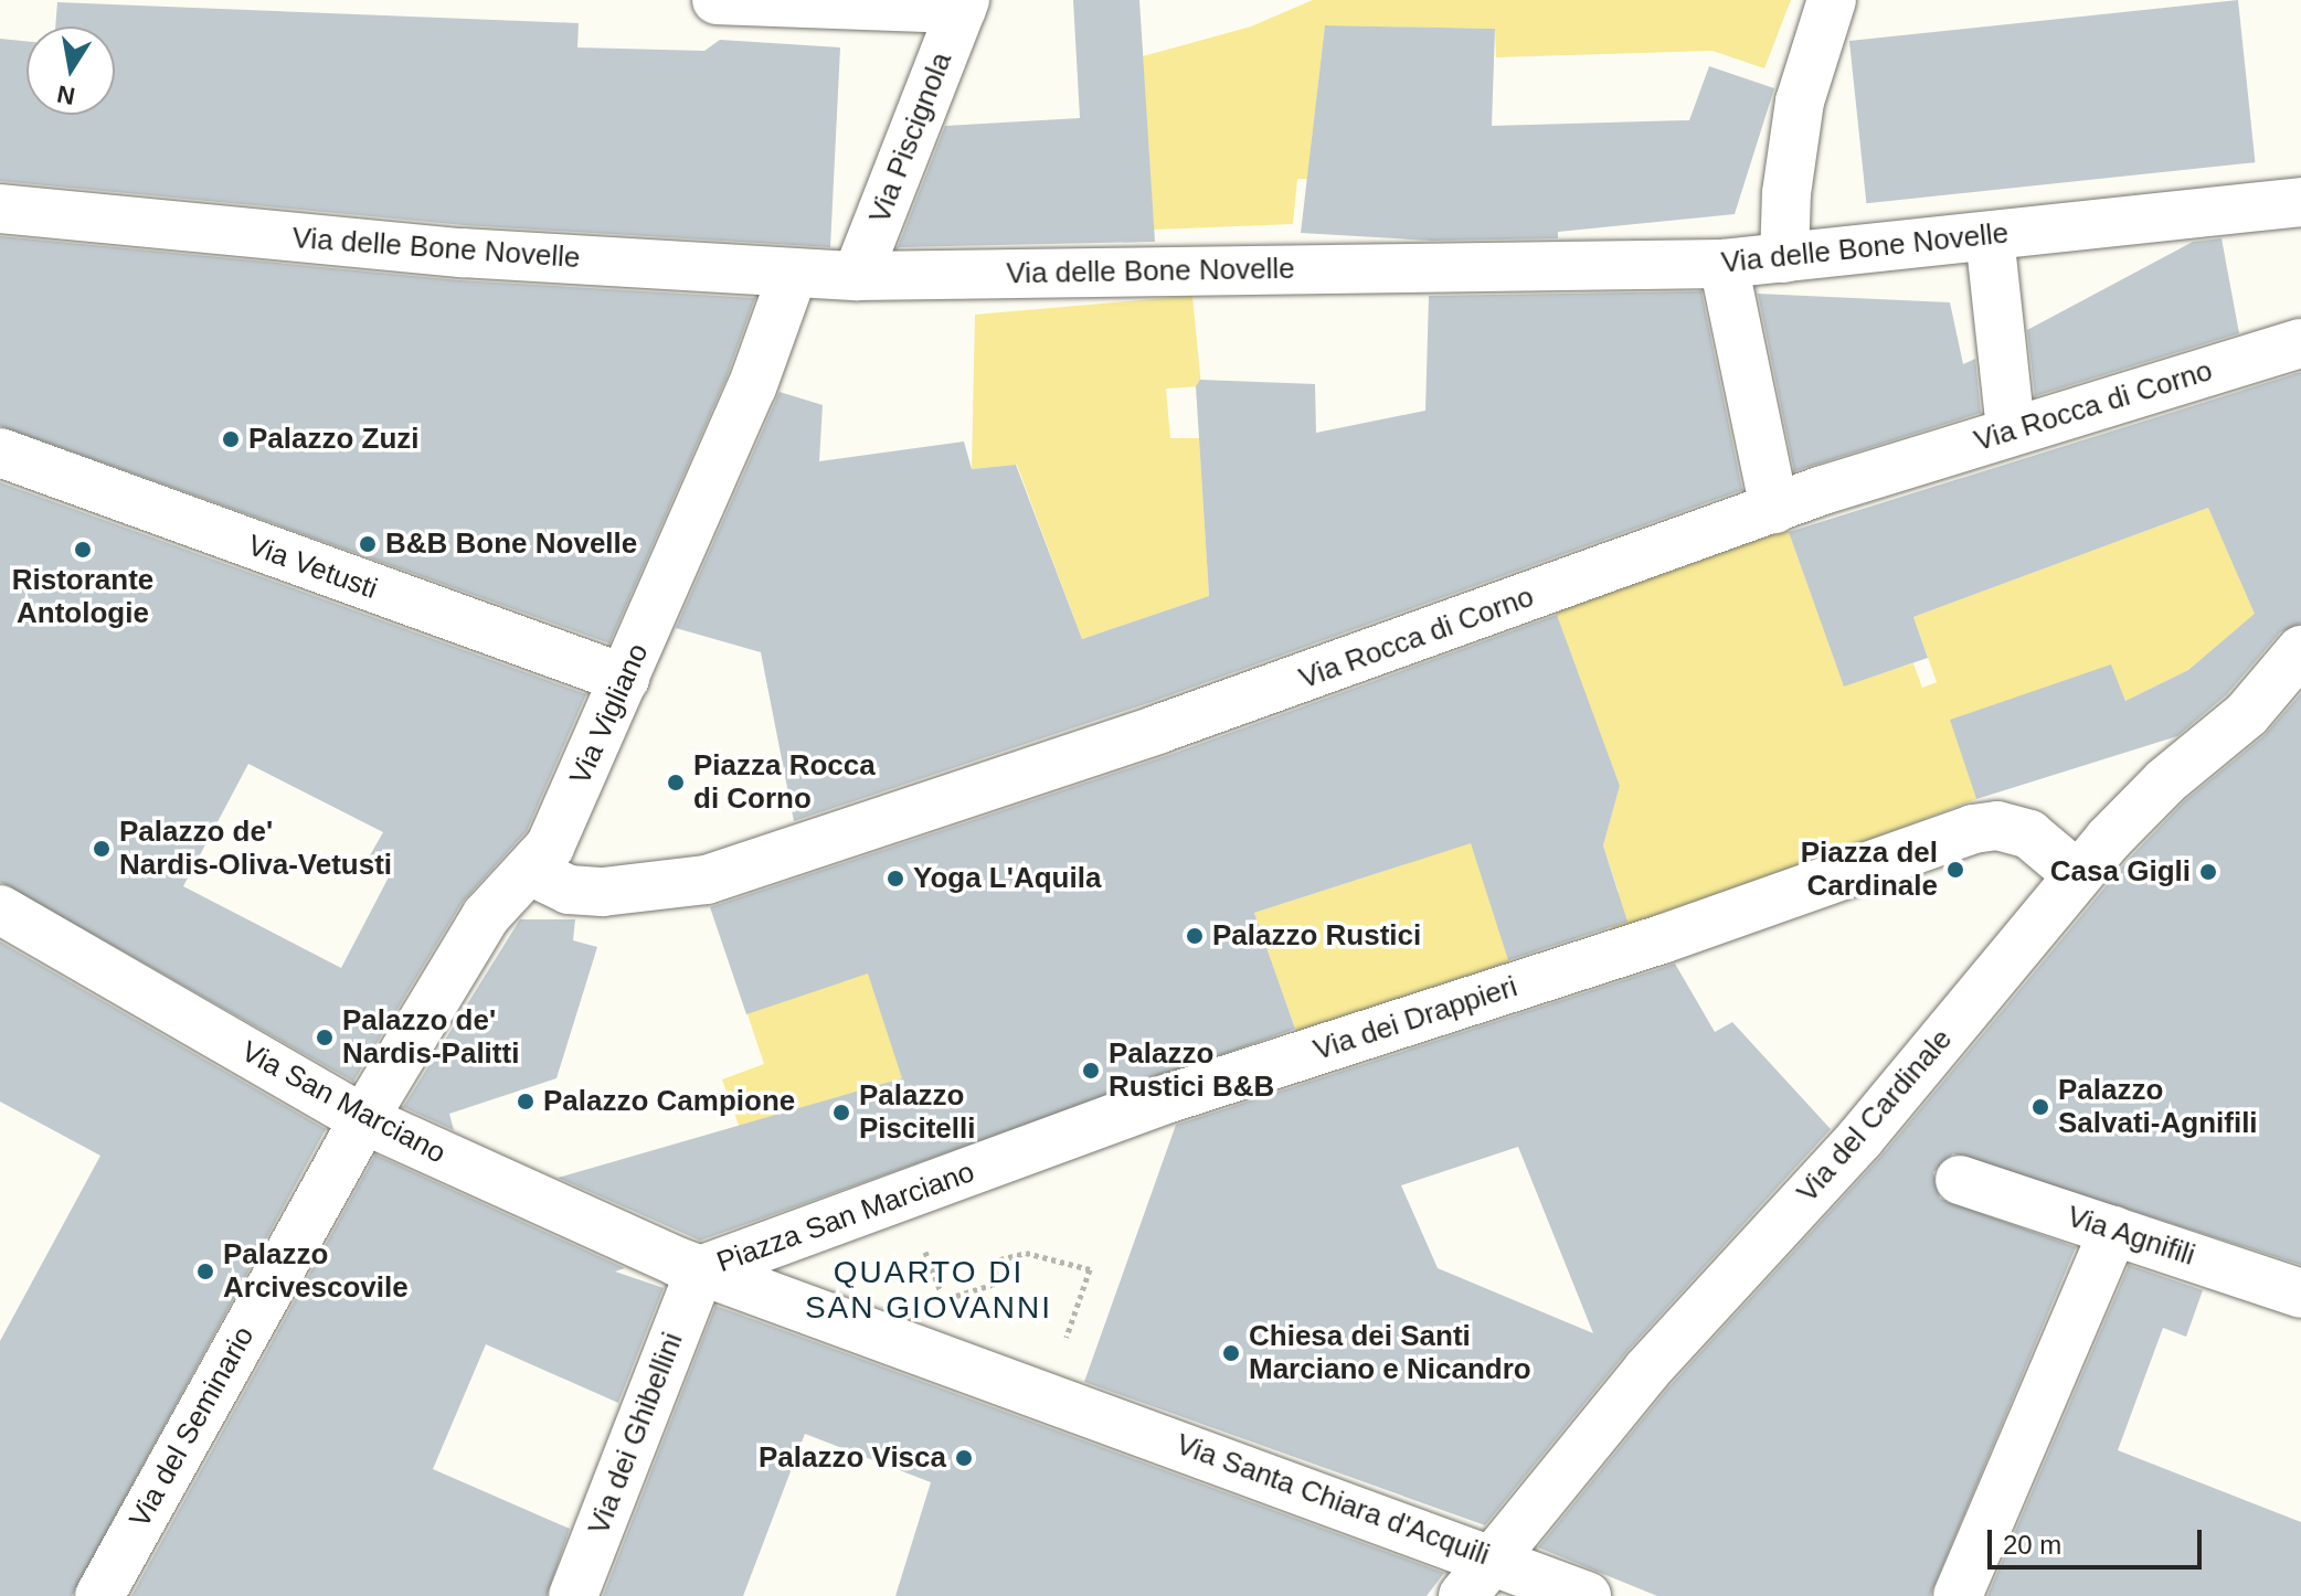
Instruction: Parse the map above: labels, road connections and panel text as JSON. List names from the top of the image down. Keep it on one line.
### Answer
{"streets":{"street":["Via Piscignola","Via delle Bone Novelle","Via Rocca di Corno","Via Vetusti","Via Vigliano","Via dei Drappieri","Via San Marciano","Via del Cardinale","Piazza San Marciano","Via Agnifili","Via del Seminario","Via dei Ghibellini","Via Santa Chiara d'Acquili"]},"crossings":[["Via Piscignola","Via delle Bone Novelle"],["Via delle Bone Novelle","Via Vigliano"],["Via Rocca di Corno","Via Vigliano"],["Via Vetusti","Via Vigliano"],["Via Vigliano","Via San Marciano"],["Via Vigliano","Via del Seminario"],["Via dei Drappieri","Via del Cardinale"],["Via dei Drappieri","Piazza San Marciano"],["Via San Marciano","Piazza San Marciano"],["Via San Marciano","Via del Seminario"],["Via San Marciano","Via dei Ghibellini"],["Via del Cardinale","Via Santa Chiara d'Acquili"],["Piazza San Marciano","Via dei Ghibellini"],["Piazza San Marciano","Via Santa Chiara d'Acquili"]],"districts":["QUARTO DI SAN GIOVANNI"],"places":["Palazzo Zuzi","B&B Bone Novelle","Ristorante Antologie","Piazza Rocca di Corno","Palazzo de' Nardis-Oliva-Vetusti","Piazza del Cardinale","Casa Gigli","Yoga L'Aquila","Palazzo Rustici","Palazzo de' Nardis-Palitti","Palazzo Rustici B&B","Palazzo Campione","Palazzo Salvati-Agnifili","Palazzo Piscitelli","Palazzo Arcivescovile","Chiesa dei Santi Marciano e Nicandro","Palazzo Visca"],"scale_bar":"20 m","north":"bottom"}
